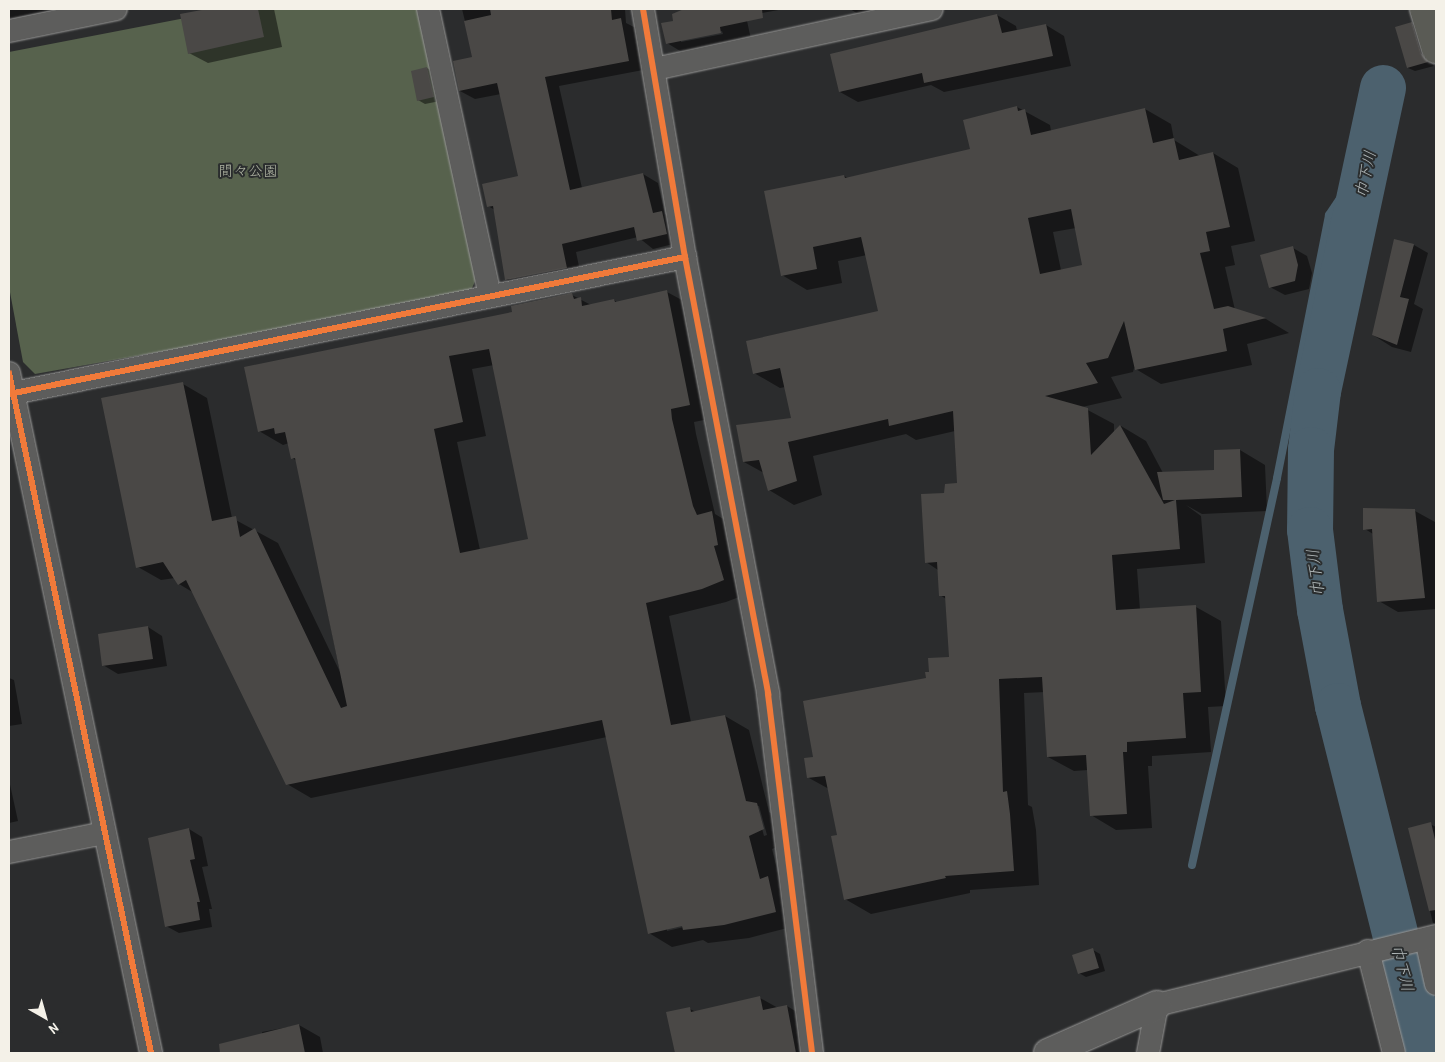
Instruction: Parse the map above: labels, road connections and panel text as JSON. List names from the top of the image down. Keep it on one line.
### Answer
{"water":["巾下川"],"parks":["間々公園"],"north":"bottom right"}
